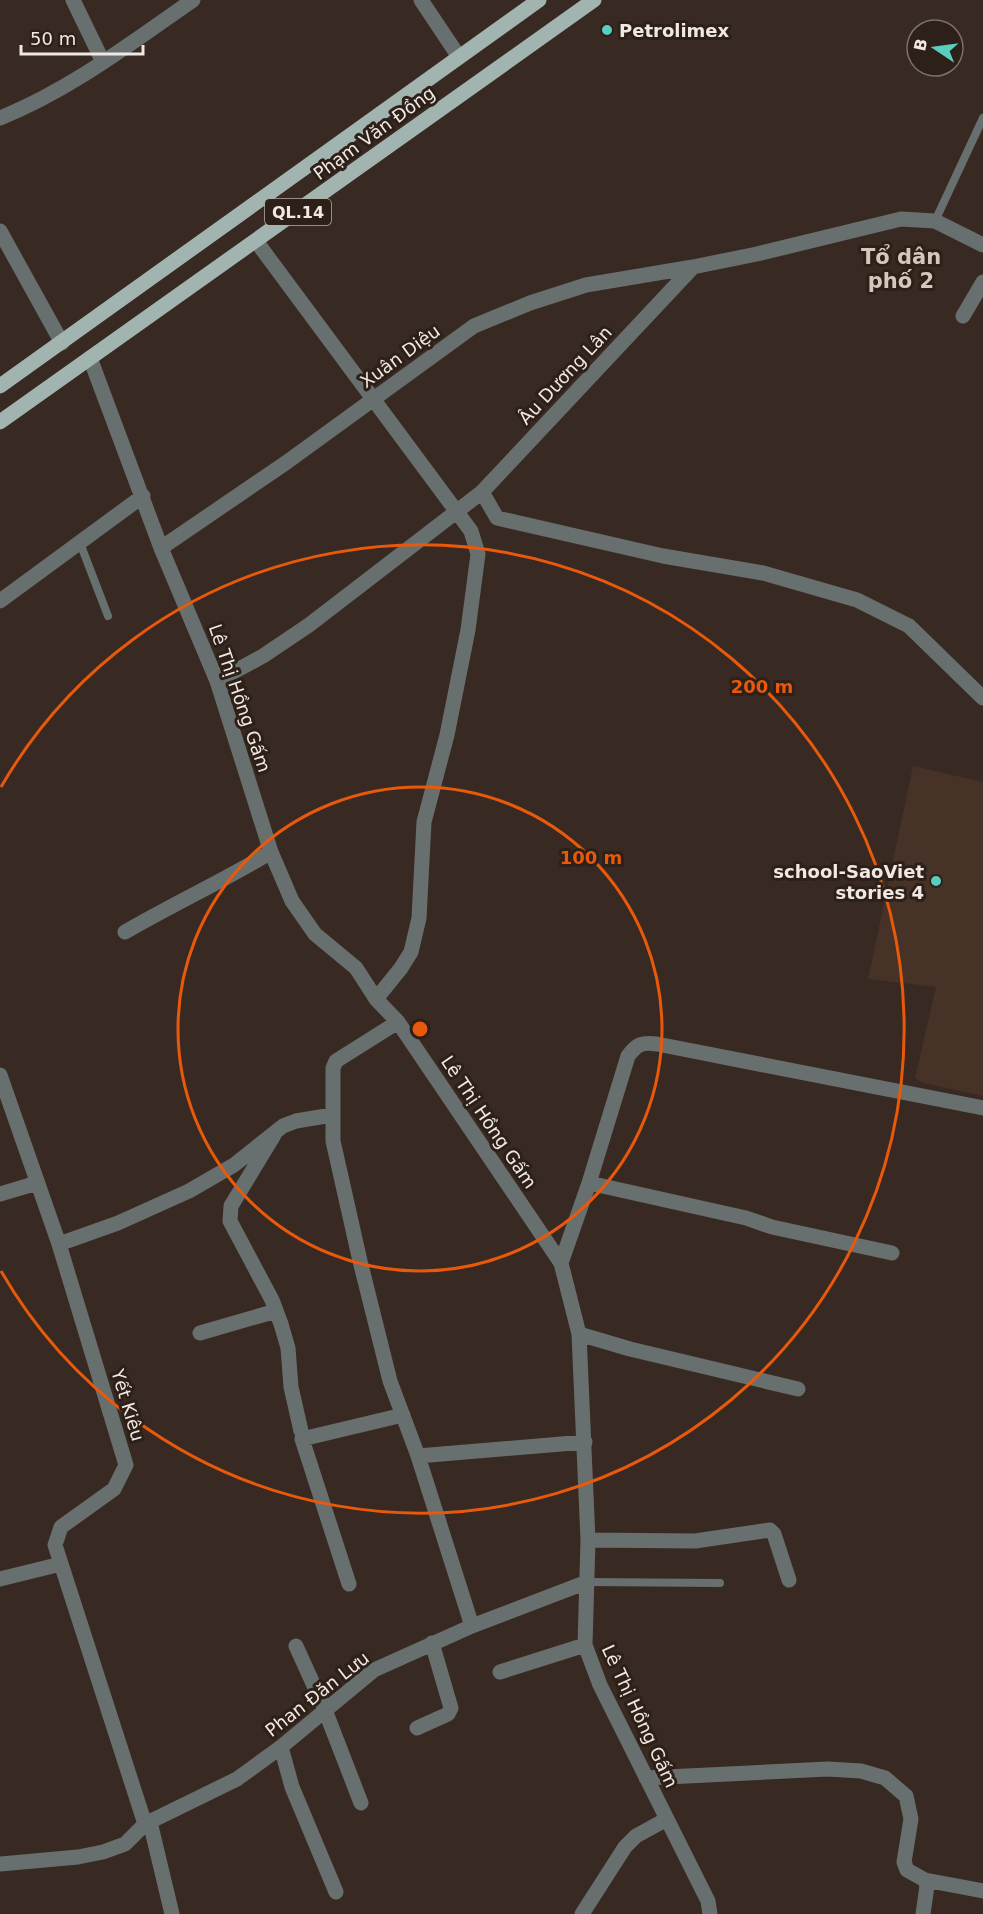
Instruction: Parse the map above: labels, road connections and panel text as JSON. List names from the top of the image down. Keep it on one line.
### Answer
{"streets":{"main road":["Phạm Văn Đồng","QL.14"],"street":["Xuân Diệu","Âu Dương Lân","Lê Thị Hồng Gấm","Yết Kiêu","Phan Đăn Lưu"]},"crossings":[["Phạm Văn Đồng","Lê Thị Hồng Gấm"],["Xuân Diệu","Âu Dương Lân"],["Xuân Diệu","Lê Thị Hồng Gấm"],["Âu Dương Lân","Lê Thị Hồng Gấm"],["Lê Thị Hồng Gấm","Phan Đăn Lưu"],["Yết Kiêu","Phan Đăn Lưu"]],"districts":["Tổ dân phố 2"],"places":["Petrolimex","school-SaoViet stories 4"],"scale_bar":"50 m","north":"left","rings":["200 m","100 m"]}
